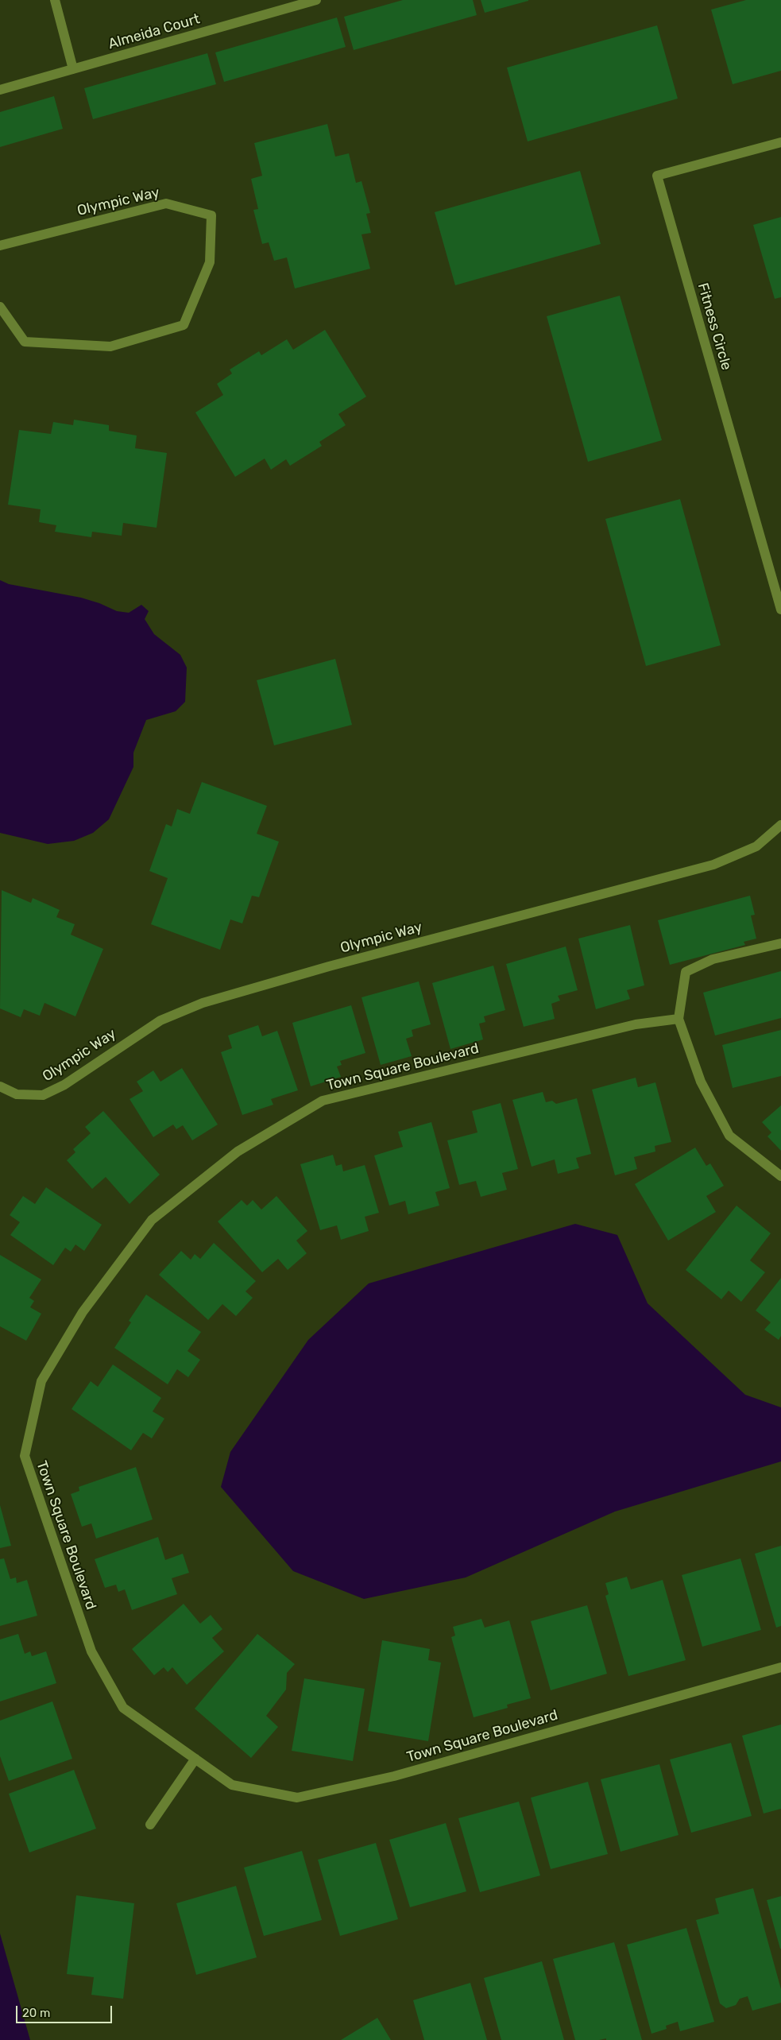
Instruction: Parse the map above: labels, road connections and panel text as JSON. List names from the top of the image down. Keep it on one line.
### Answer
{"streets":{"street":["Almeida Court","Olympic Way","Fitness Circle","Town Square Boulevard"]},"scale_bar":"20 m"}
